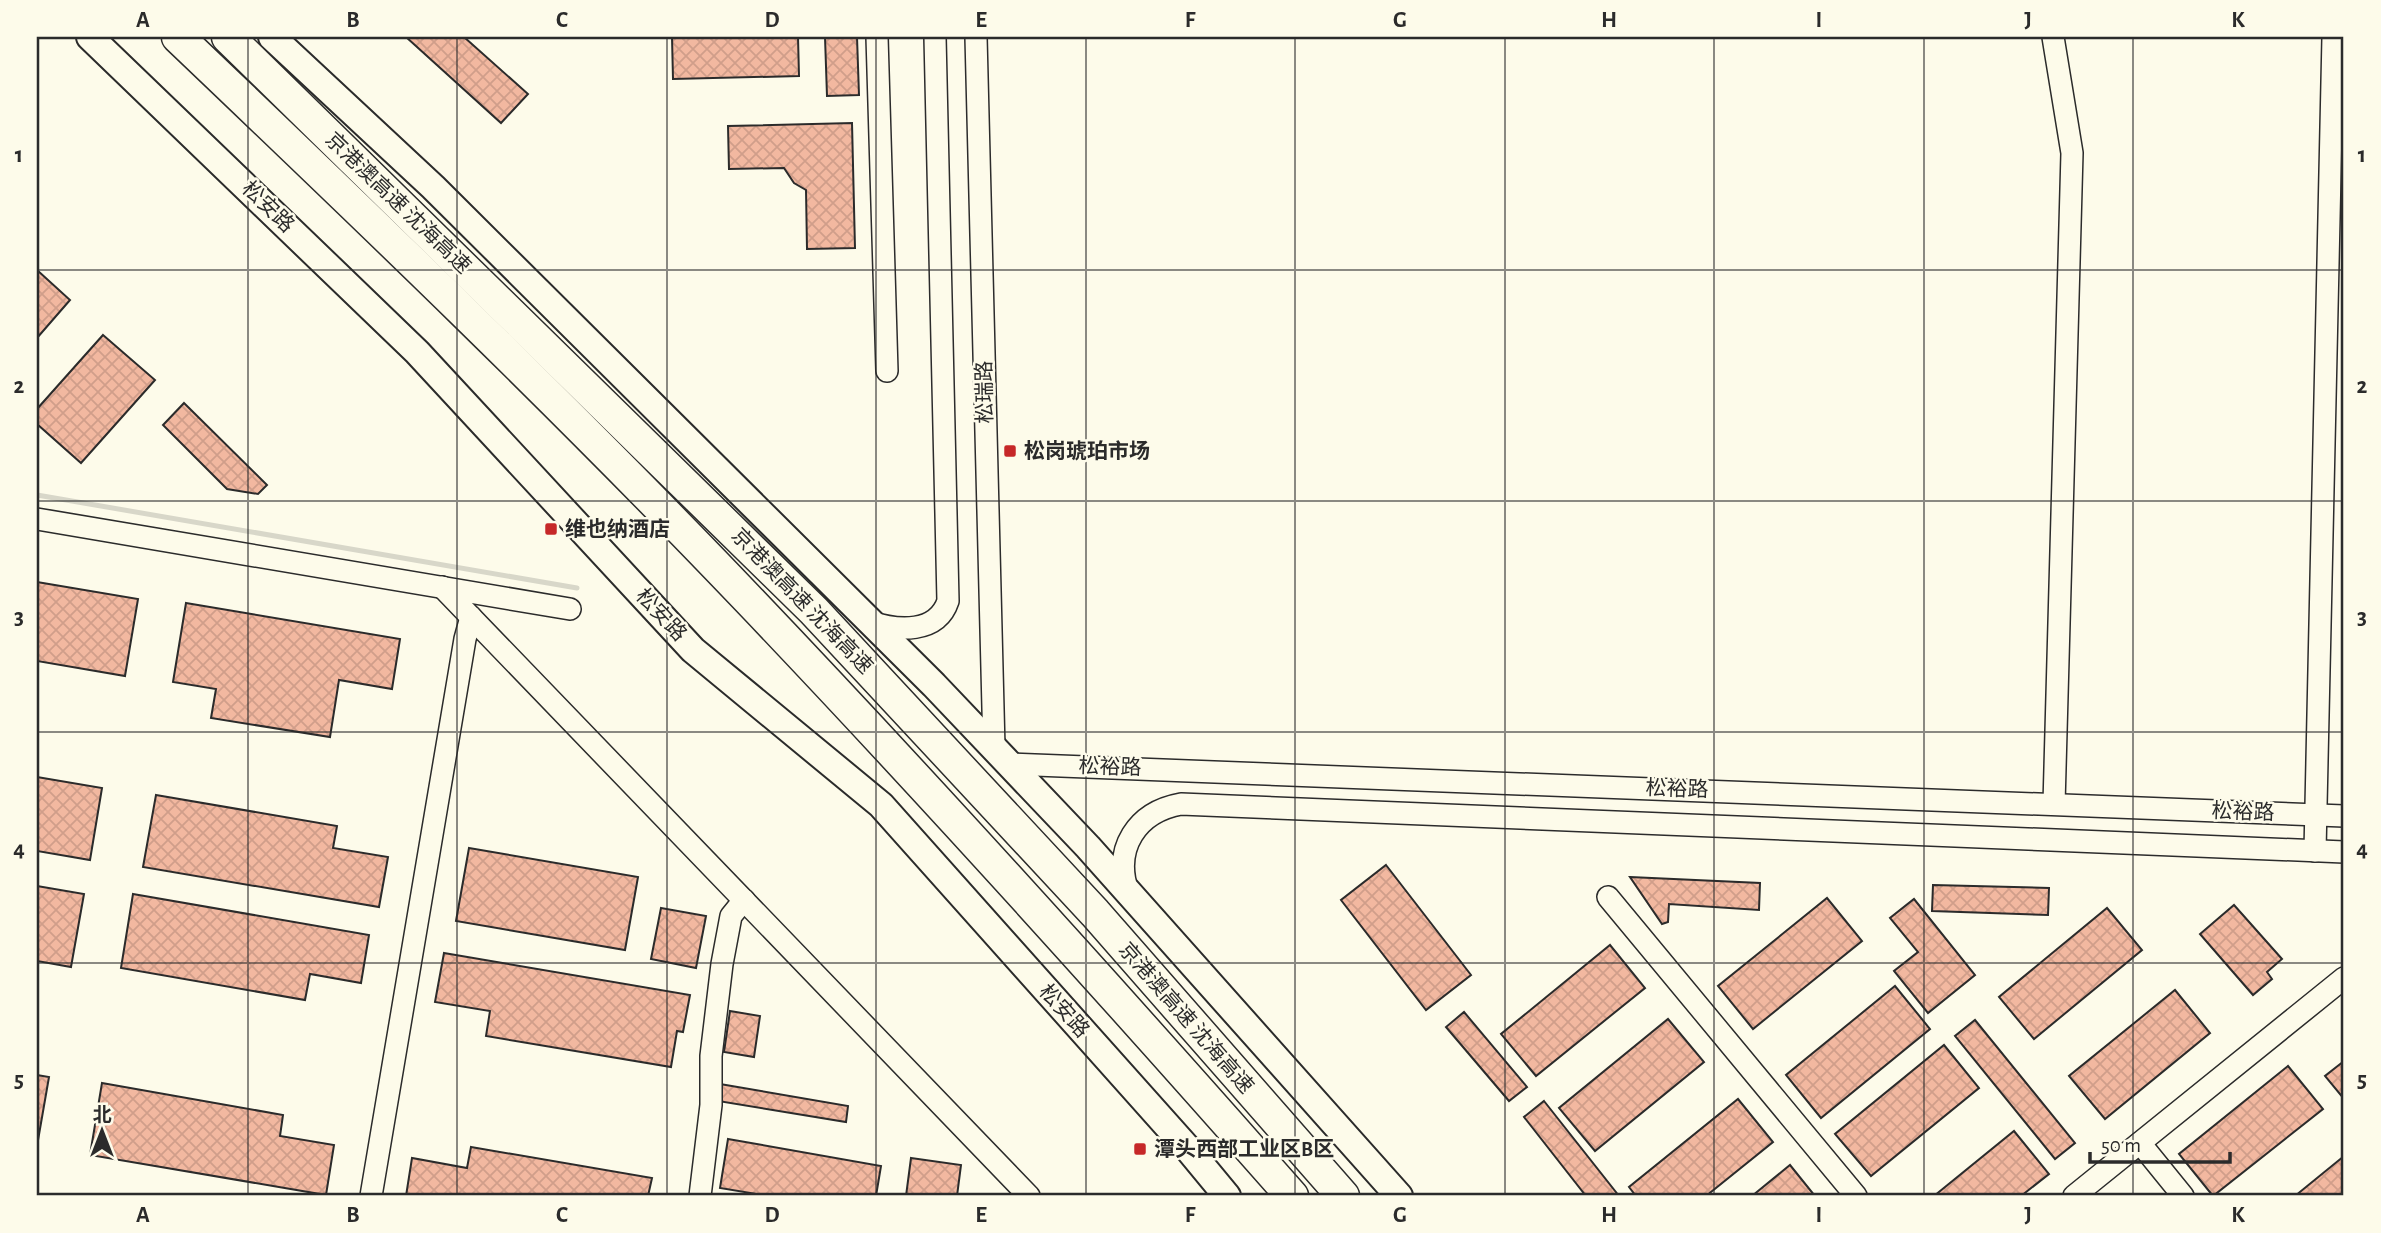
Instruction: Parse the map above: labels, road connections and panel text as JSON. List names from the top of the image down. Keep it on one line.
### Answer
{"streets":{"highway":["京港澳高速 沈海高速"],"main road":["松安路"],"street":["松瑞路","松裕路"]},"crossings":[["松瑞路","松裕路"]],"places":{"transit":["松岗琥珀市场","维也纳酒店","潭头西部工业区B区"]},"scale_bar":"50 m","north":"top","grid":{"columns":["A","B","C","D","E","F","G","H","I","J","K"],"rows":["1","2","3","4","5"]}}
